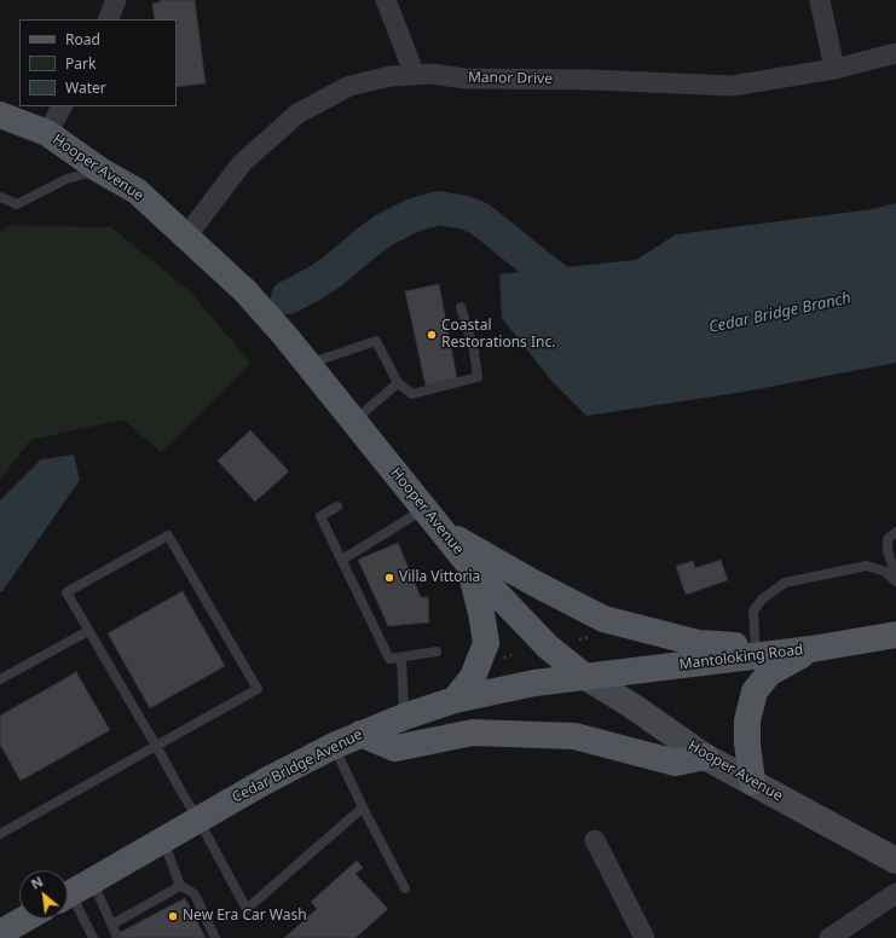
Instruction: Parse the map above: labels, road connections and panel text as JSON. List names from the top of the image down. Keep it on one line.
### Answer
{"streets":{"main road":["Hooper Avenue","Mantoloking Road","Cedar Bridge Avenue"],"street":["Manor Drive"]},"crossings":[["Manor Drive","Hooper Avenue"],["Hooper Avenue","Mantoloking Road"],["Hooper Avenue","Cedar Bridge Avenue"],["Mantoloking Road","Cedar Bridge Avenue"]],"water":["Cedar Bridge Branch"],"places":["Coastal Restorations Inc.","Villa Vittoria","New Era Car Wash"],"legend":["Road","Park","Water"],"north":"top left"}
